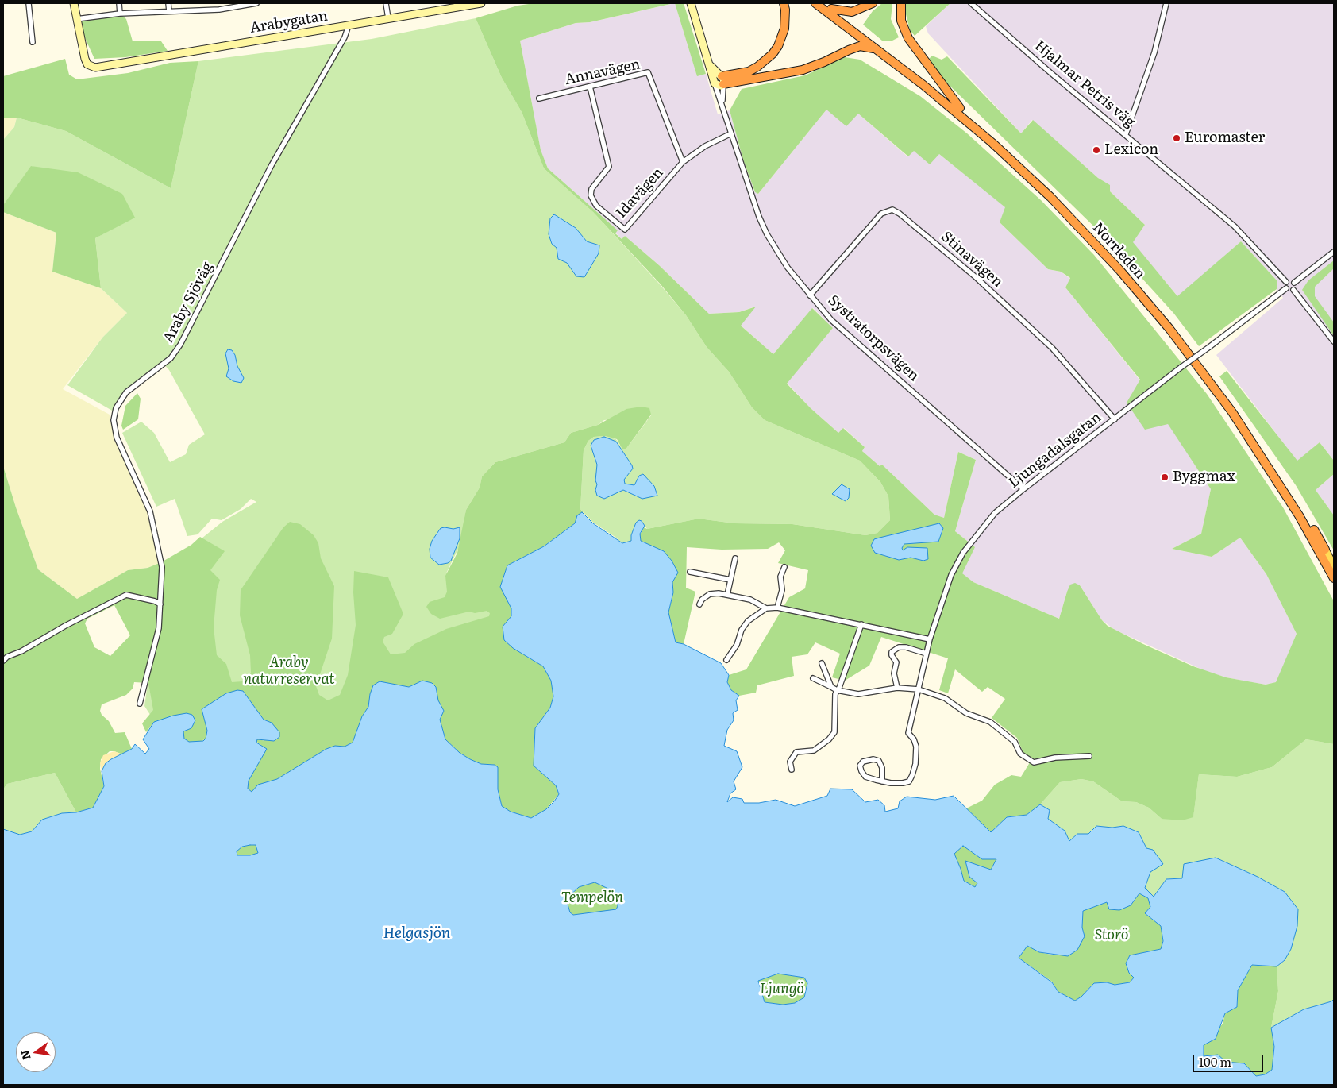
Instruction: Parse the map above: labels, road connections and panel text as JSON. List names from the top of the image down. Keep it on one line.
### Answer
{"streets":{"highway":["Norrleden"],"street":["Arabygatan","Annavägen","Hjalmar Petris väg","Idavägen","Stinavägen","Araby Sjöväg","Systratorpsvägen","Ljungadalsgatan"]},"crossings":[["Arabygatan","Araby Sjöväg"],["Annavägen","Idavägen"],["Hjalmar Petris väg","Ljungadalsgatan"],["Idavägen","Systratorpsvägen"],["Stinavägen","Systratorpsvägen"],["Stinavägen","Ljungadalsgatan"],["Systratorpsvägen","Ljungadalsgatan"]],"water":["Helgasjön"],"parks":["Araby naturreservat","Tempelön","Storö","Ljungö"],"places":["Euromaster","Lexicon","Byggmax"],"scale_bar":"100 m","north":"left"}
